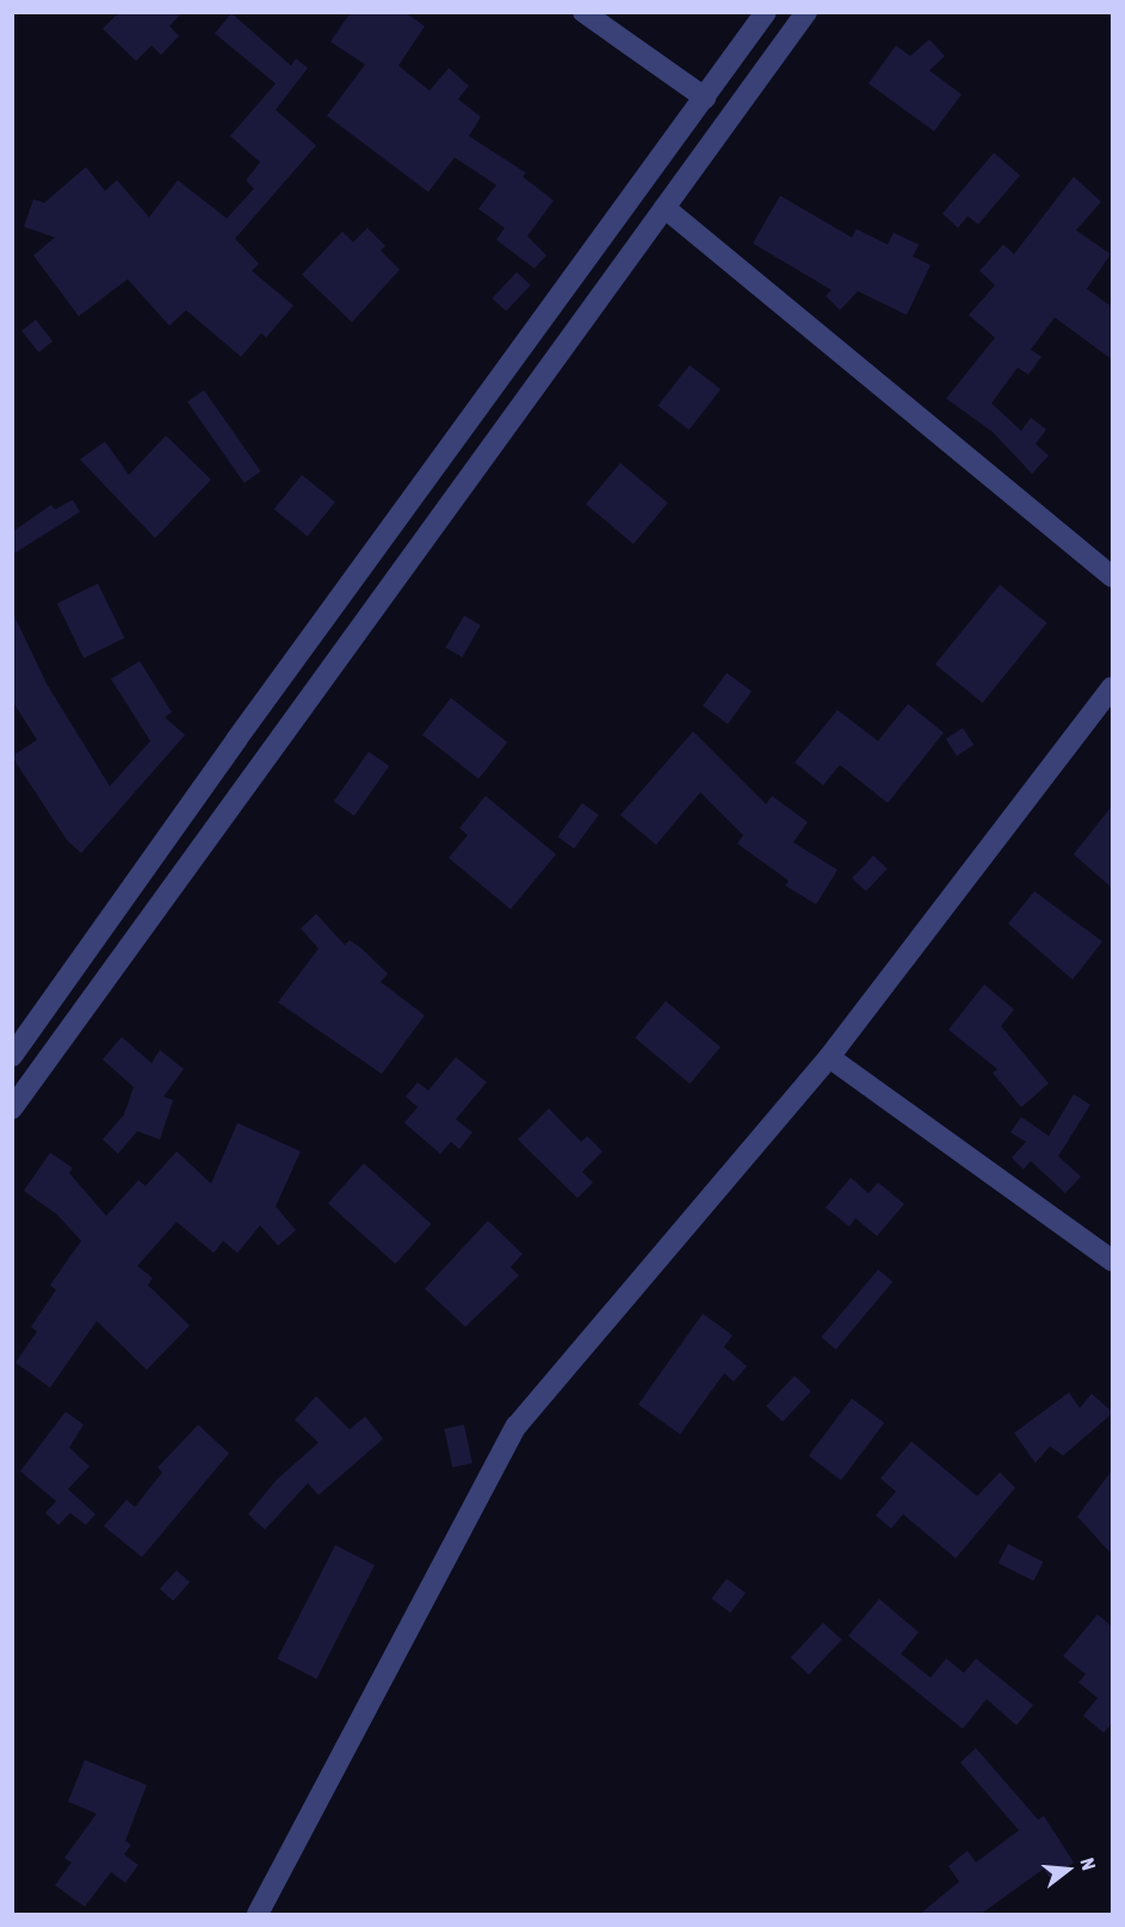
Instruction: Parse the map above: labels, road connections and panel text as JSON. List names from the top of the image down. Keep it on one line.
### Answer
{"north":"right"}
